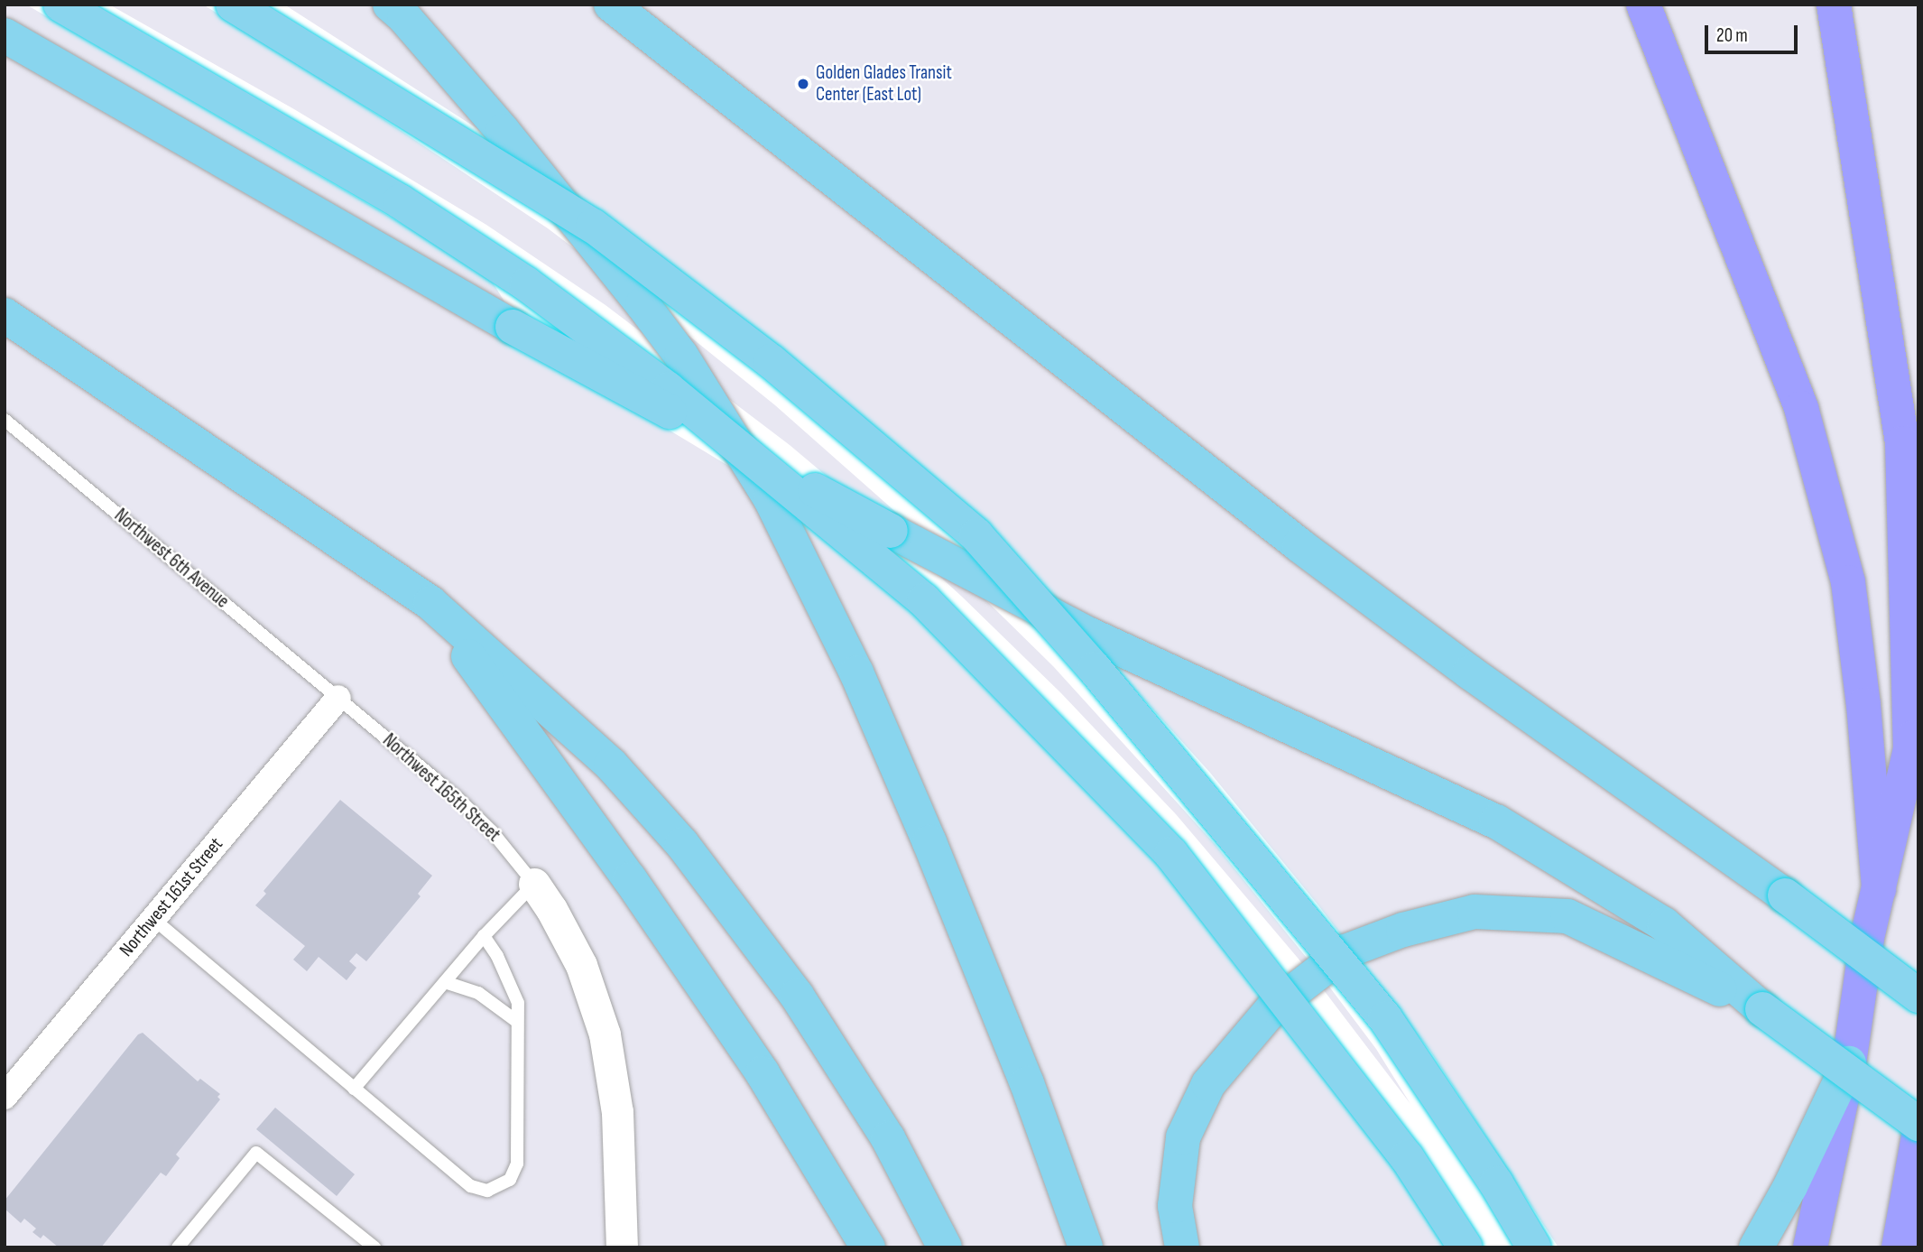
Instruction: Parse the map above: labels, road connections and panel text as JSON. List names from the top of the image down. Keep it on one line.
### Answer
{"streets":{"street":["Northwest 165th Street","Northwest 161st Street"],"lane":["Northwest 6th Avenue"]},"crossings":[["Northwest 6th Avenue","Northwest 165th Street"],["Northwest 6th Avenue","Northwest 161st Street"],["Northwest 165th Street","Northwest 161st Street"]],"places":["Golden Glades Transit Center (East Lot)"],"scale_bar":"20 m"}
